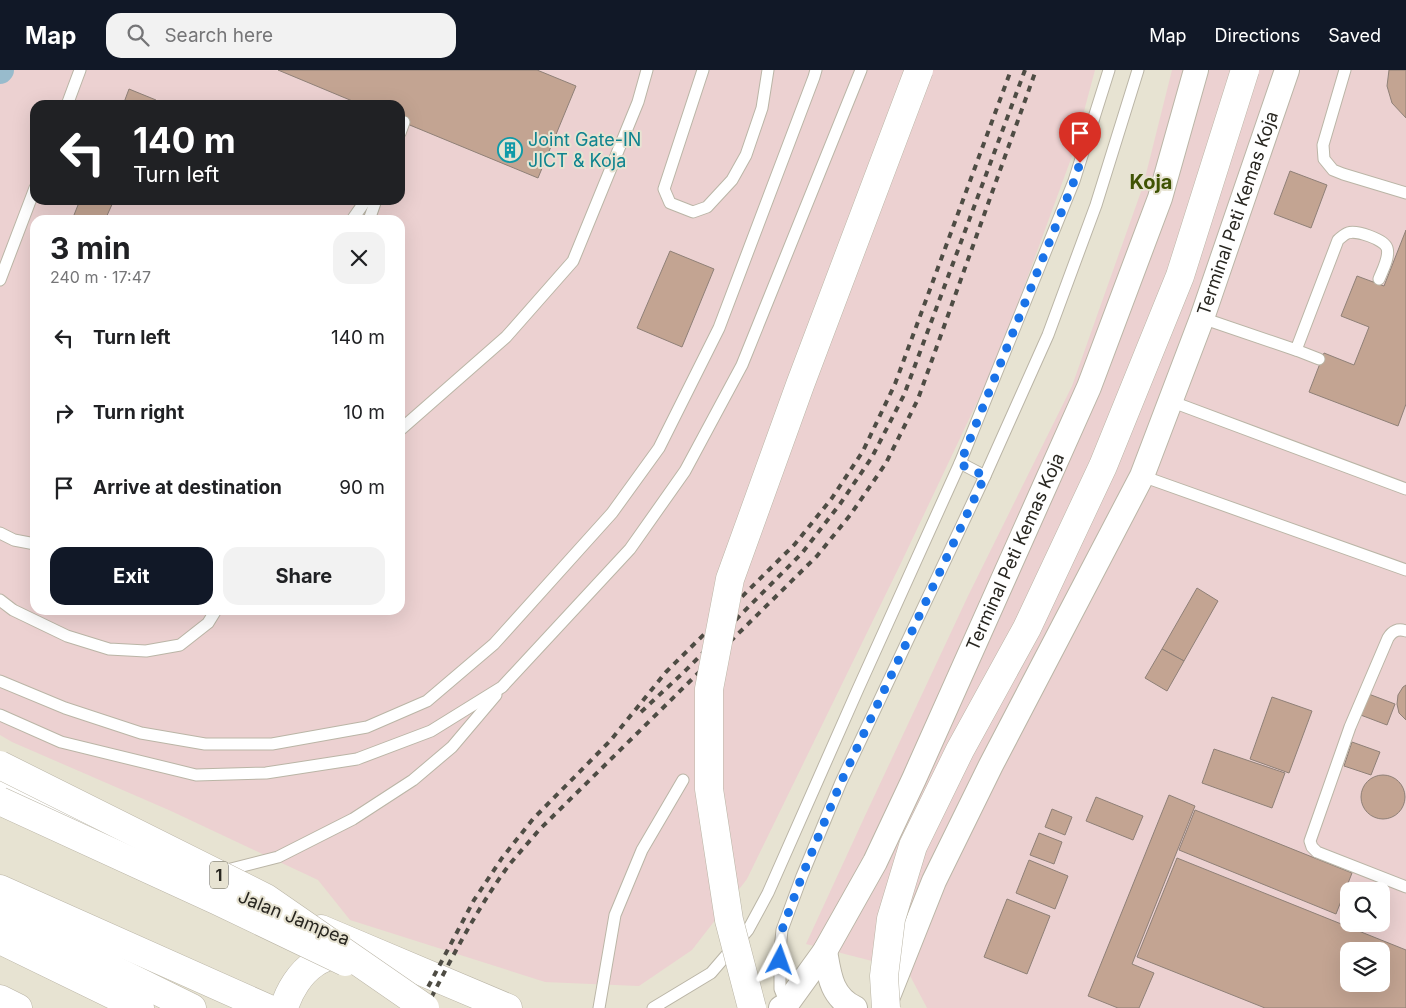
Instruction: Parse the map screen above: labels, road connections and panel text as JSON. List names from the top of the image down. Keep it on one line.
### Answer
{"streets":{"highway":["1","Jalan Jampea"],"street":["Terminal Peti Kemas Koja"]},"districts":["Koja"],"places":{"building":["Joint Gate-IN JICT & Koja"]},"page":{"header":"Map","search":"Search here","nav":["Map","Directions","Saved"],"turn":["140 m","Turn left"],"heading":["3 min","240 m · 17:47"],"list":[{"name":"Turn left","value":"140 m"},{"name":"Turn right","value":"10 m"},{"name":"Arrive at destination","value":"90 m"}],"buttons":["Exit","Share"]}}
